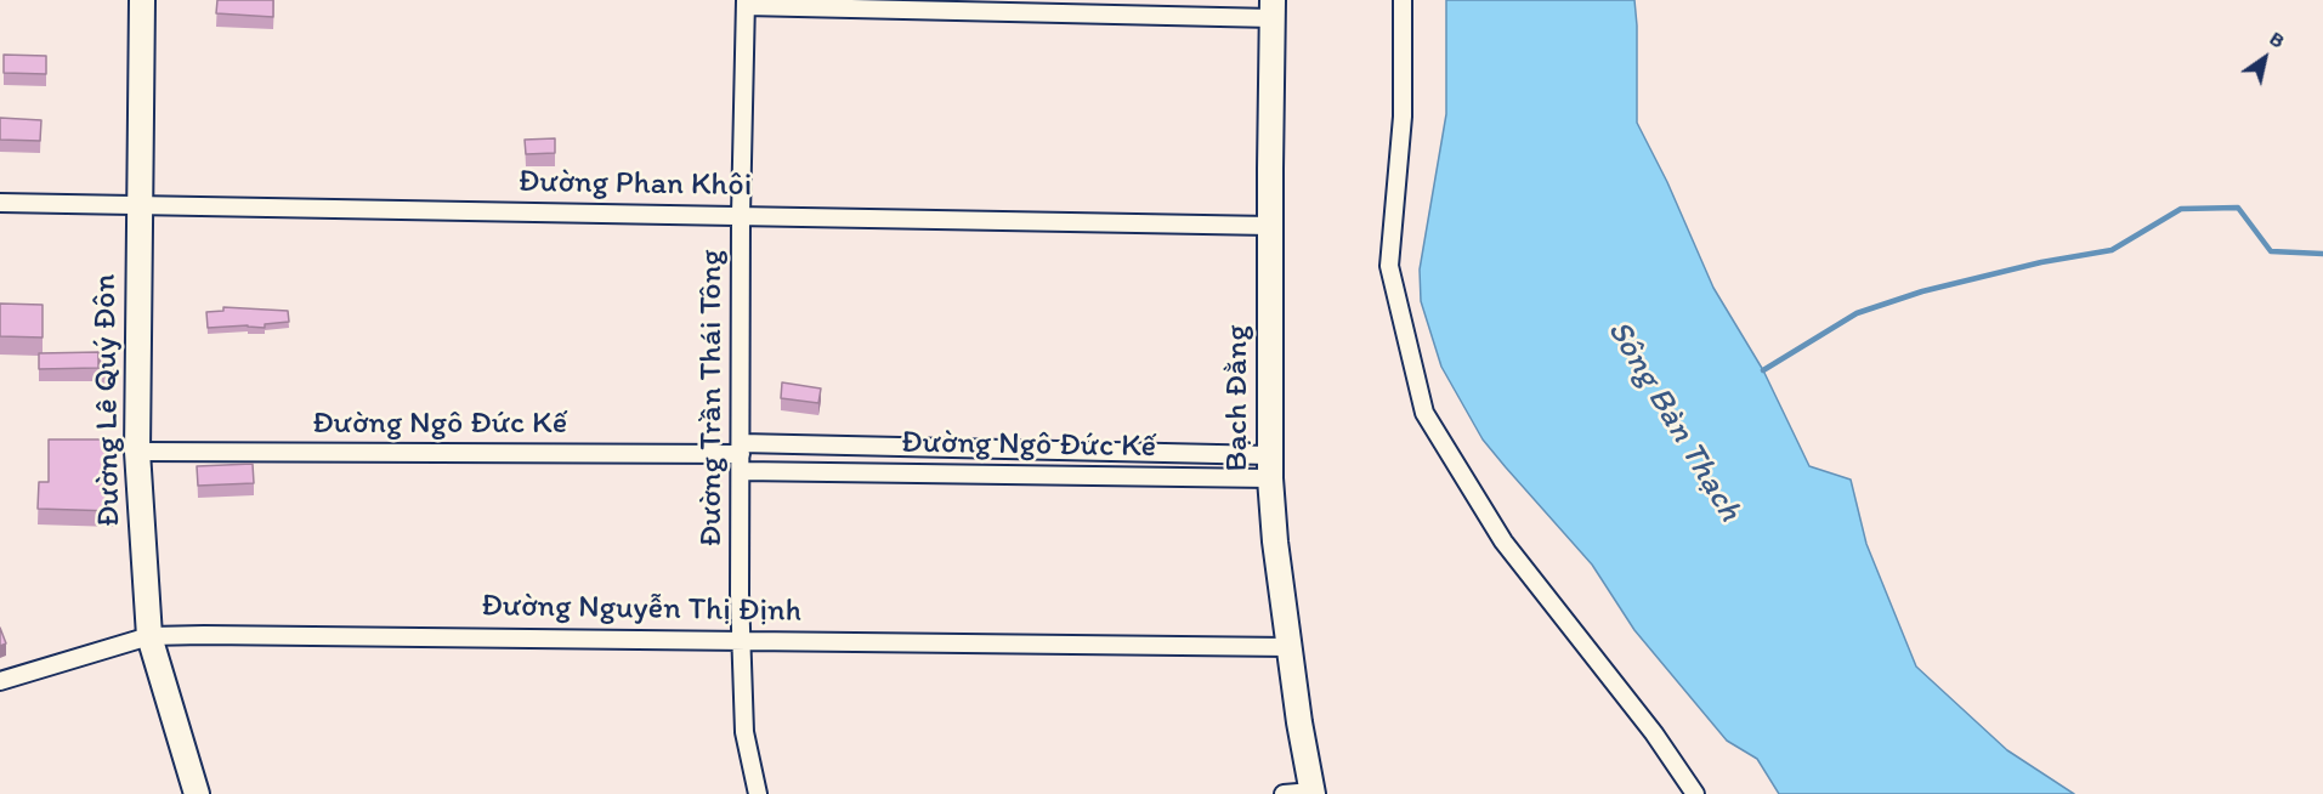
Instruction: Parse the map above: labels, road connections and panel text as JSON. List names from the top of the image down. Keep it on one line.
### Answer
{"streets":{"street":["Đường Phan Khôi","Đường Trần Thái Tông","Bạch Đằng","Đường Lê Quý Đôn","Đường Ngô Đức Kế","Đường Nguyễn Thị Định"]},"crossings":[["Đường Phan Khôi","Đường Trần Thái Tông"],["Đường Phan Khôi","Bạch Đằng"],["Đường Phan Khôi","Đường Lê Quý Đôn"],["Đường Trần Thái Tông","Đường Ngô Đức Kế"],["Đường Trần Thái Tông","Đường Nguyễn Thị Định"],["Bạch Đằng","Đường Ngô Đức Kế"],["Bạch Đằng","Đường Nguyễn Thị Định"],["Đường Lê Quý Đôn","Đường Ngô Đức Kế"],["Đường Lê Quý Đôn","Đường Nguyễn Thị Định"]],"water":["Sông Bàn Thạch"],"north":"top right"}
